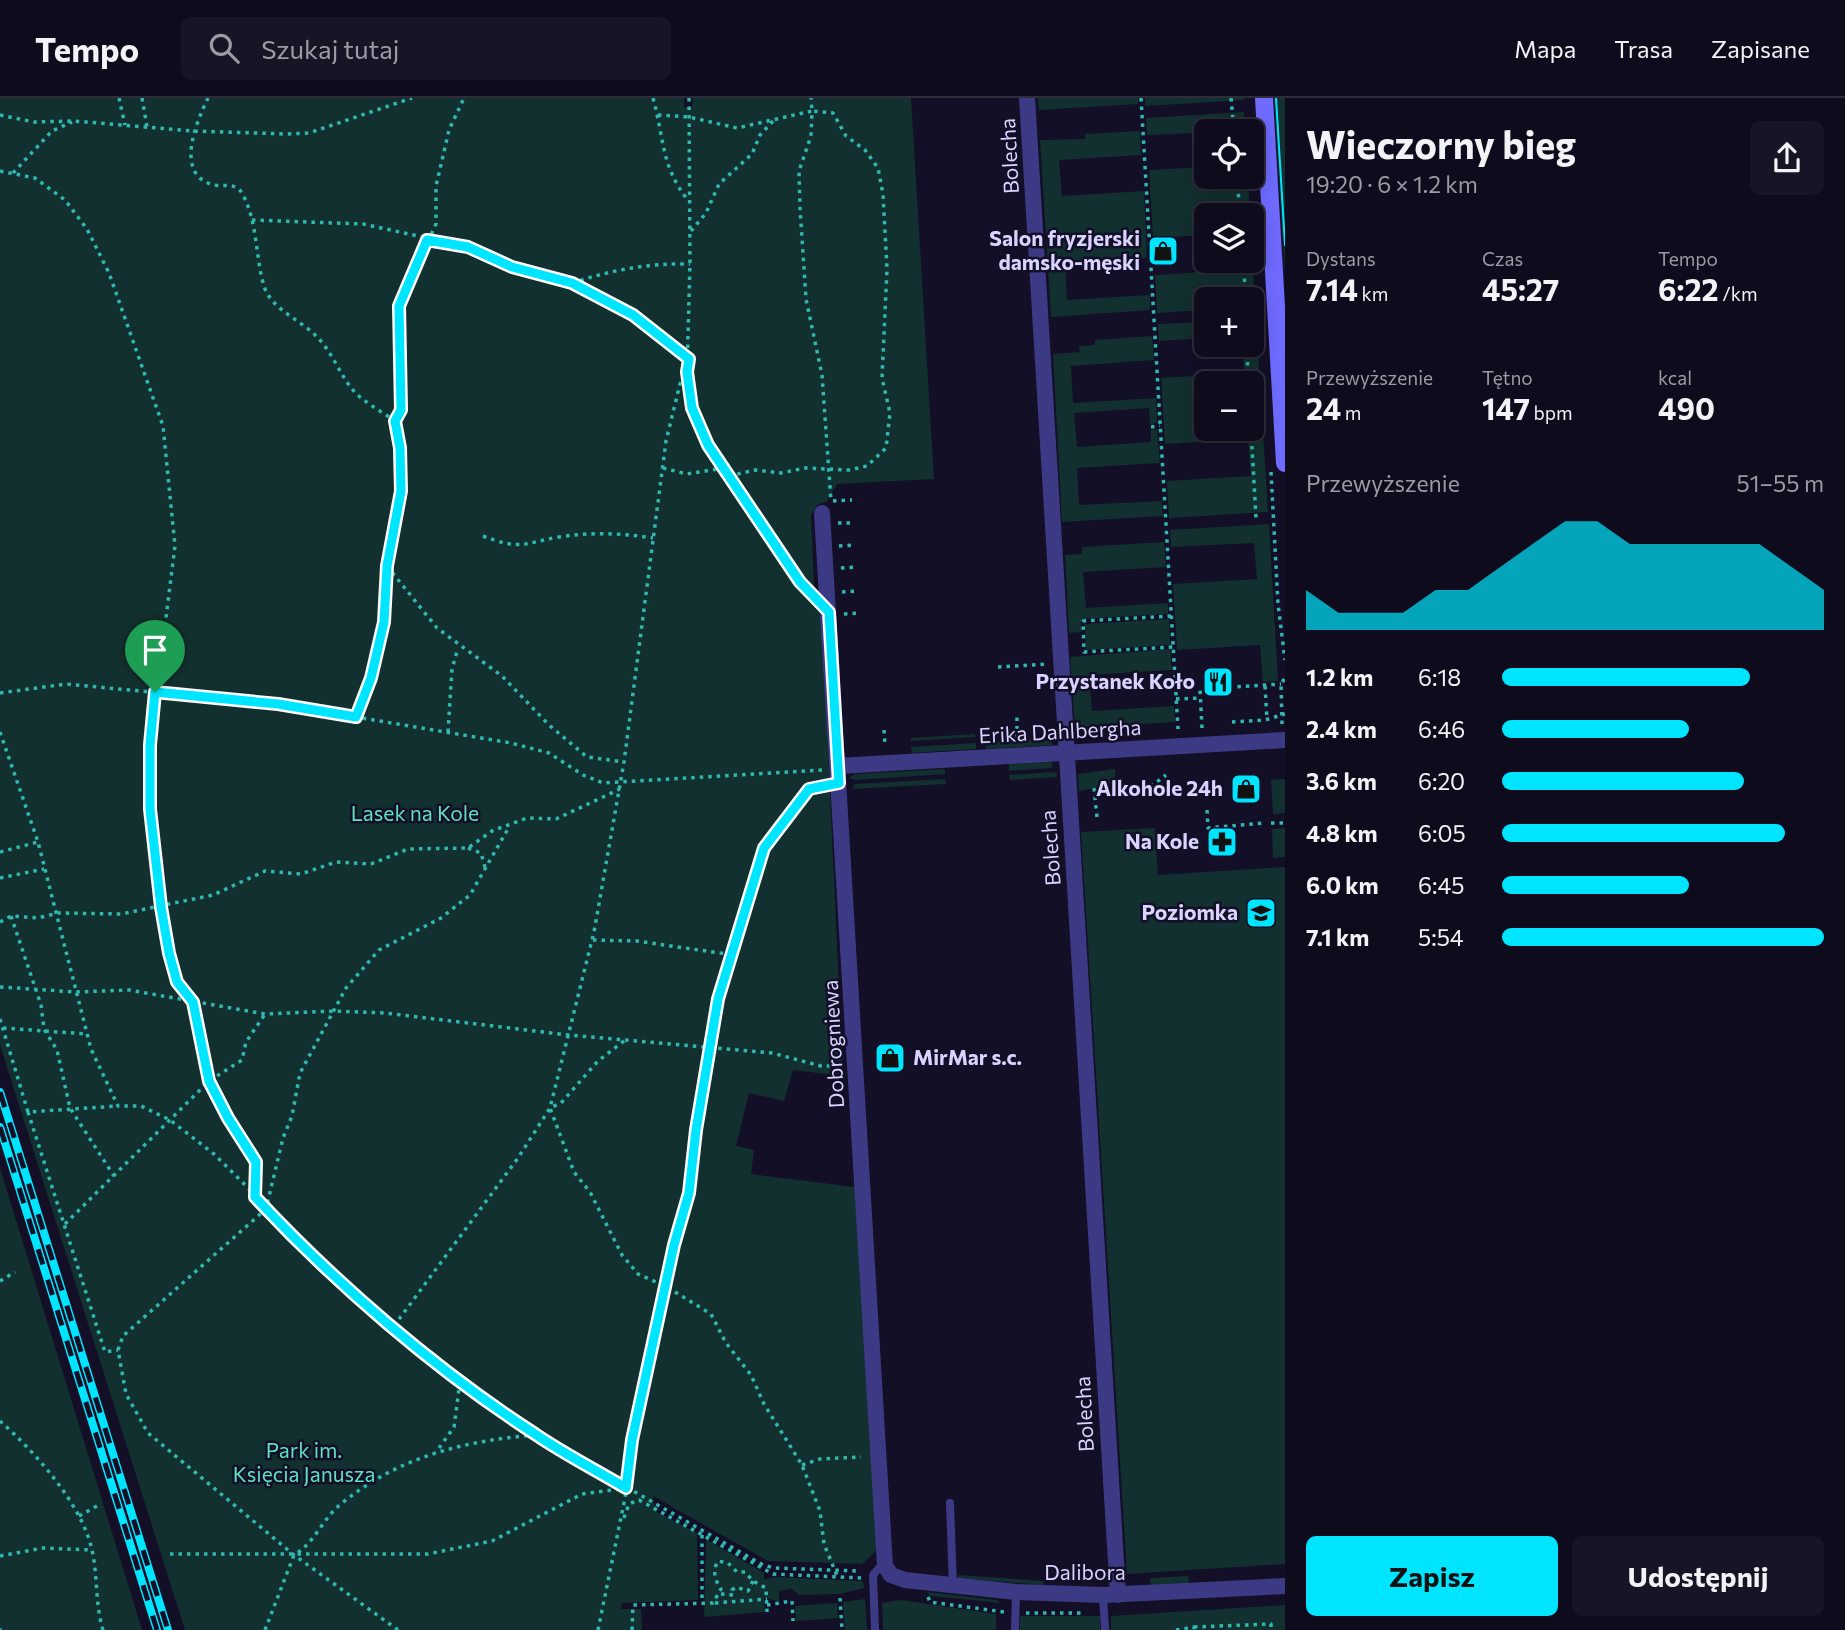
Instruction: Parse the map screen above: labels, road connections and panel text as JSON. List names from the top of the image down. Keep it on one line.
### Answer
{"streets":{"street":["Bolecha","Erika Dahlbergha","Dobrogniewa","Dalibora"]},"crossings":[["Bolecha","Erika Dahlbergha"],["Bolecha","Dalibora"],["Erika Dahlbergha","Dobrogniewa"],["Dobrogniewa","Dalibora"]],"parks":["Lasek na Kole","Park im. Księcia Janusza"],"places":{"shop":["Salon fryzjerski damsko-męski","Alkohole 24h","MirMar s.c."],"restaurant":["Przystanek Koło"],"pharmacy":["Na Kole"],"school or university":["Poziomka"]},"page":{"header":"Tempo","search":"Szukaj tutaj","nav":["Mapa","Trasa","Zapisane"],"heading":["Wieczorny bieg","19:20 · 6 × 1.2 km"],"map_buttons":["+","−"],"stats":[["Dystans","7.14 km"],["Czas","45:27"],["Tempo","6:22 /km"],["Przewyższenie","24 m"],["Tętno","147 bpm"],["kcal","490"]],"chart":["Przewyższenie","51–55 m"],"list":[{"name":"1.2 km","note":"6:18"},{"name":"2.4 km","note":"6:46"},{"name":"3.6 km","note":"6:20"},{"name":"4.8 km","note":"6:05"},{"name":"6.0 km","note":"6:45"},{"name":"7.1 km","note":"5:54"}],"buttons":["Zapisz","Udostępnij"]}}
